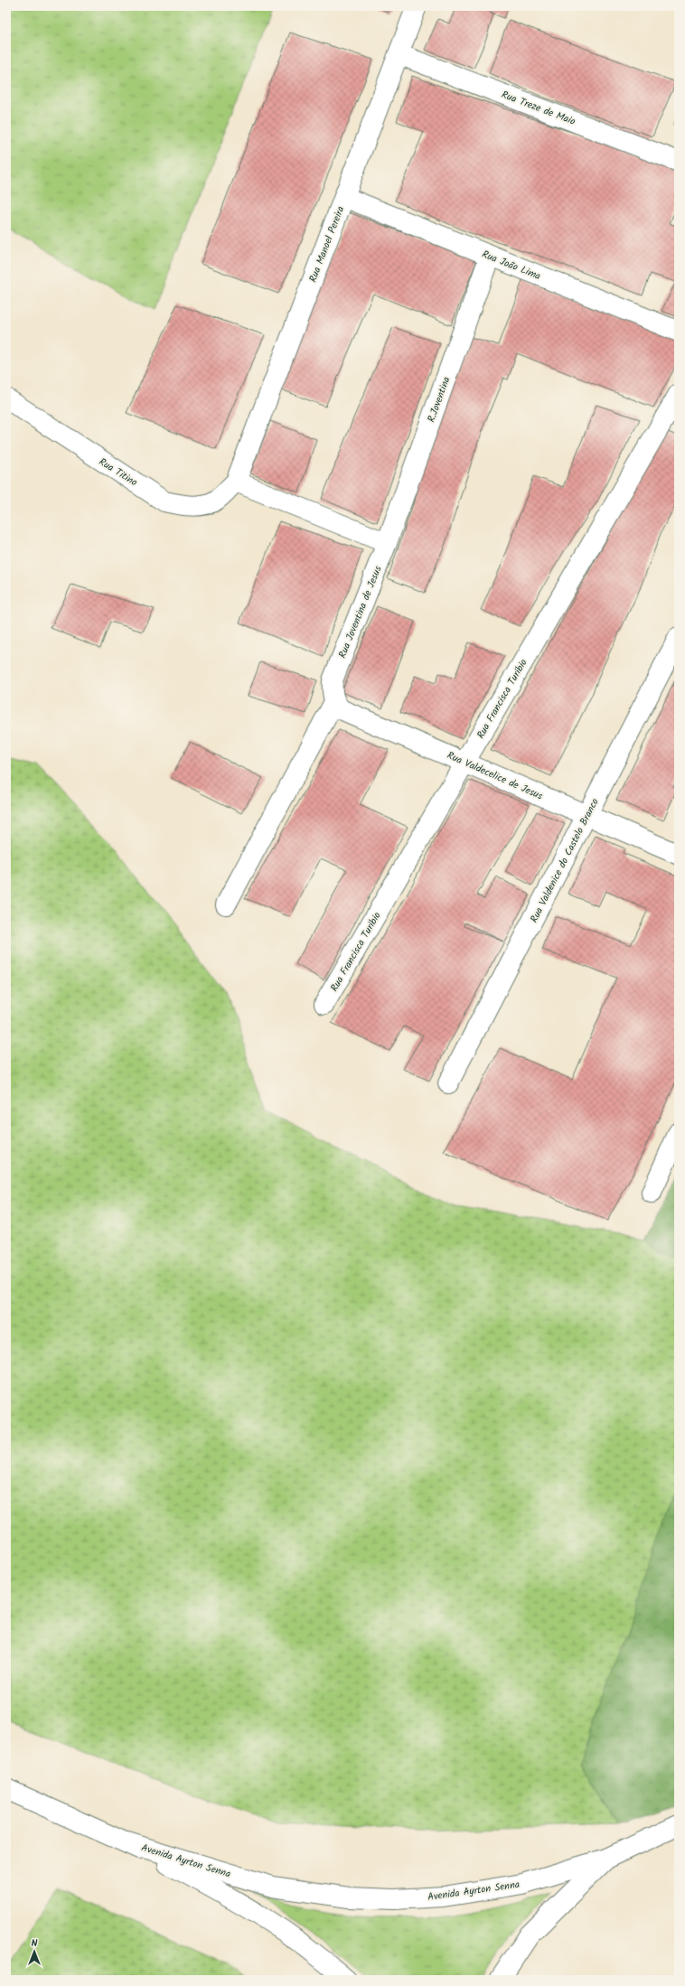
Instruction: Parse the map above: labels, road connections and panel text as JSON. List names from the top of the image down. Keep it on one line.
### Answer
{"streets":{"street":["Rua Treze de Maio","Rua Manoel Pereira","Rua João Lima","R.Joventina","Rua Titino","Rua Joventina de Jesus","Rua Francisca Turibio","Rua Valdecelice de Jesus","Rua Valdenice do Castelo Branco","Avenida Ayrton Senna"]},"crossings":[["Rua Treze de Maio","Rua Manoel Pereira"],["Rua Manoel Pereira","Rua João Lima"],["Rua Manoel Pereira","Rua Titino"],["Rua João Lima","R.Joventina"],["R.Joventina","Rua Joventina de Jesus"],["Rua Joventina de Jesus","Rua Valdecelice de Jesus"],["Rua Francisca Turibio","Rua Valdecelice de Jesus"],["Rua Valdecelice de Jesus","Rua Valdenice do Castelo Branco"]],"north":"top"}
